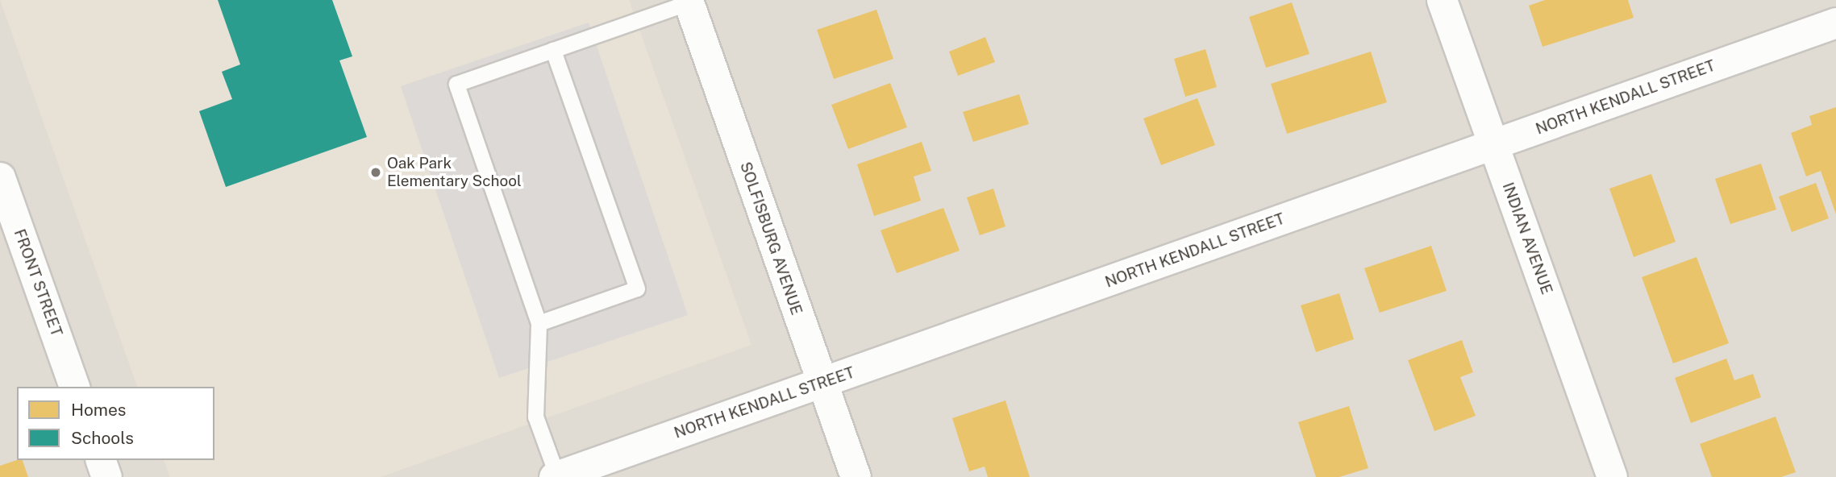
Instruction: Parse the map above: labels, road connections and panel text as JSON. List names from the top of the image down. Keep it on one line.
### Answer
{"streets":{"street":["NORTH KENDALL STREET","SOLFISBURG AVENUE","INDIAN AVENUE","FRONT STREET"]},"crossings":[["NORTH KENDALL STREET","SOLFISBURG AVENUE"],["NORTH KENDALL STREET","INDIAN AVENUE"]],"places":["Oak Park Elementary School"],"legend":["Homes","Schools"]}
